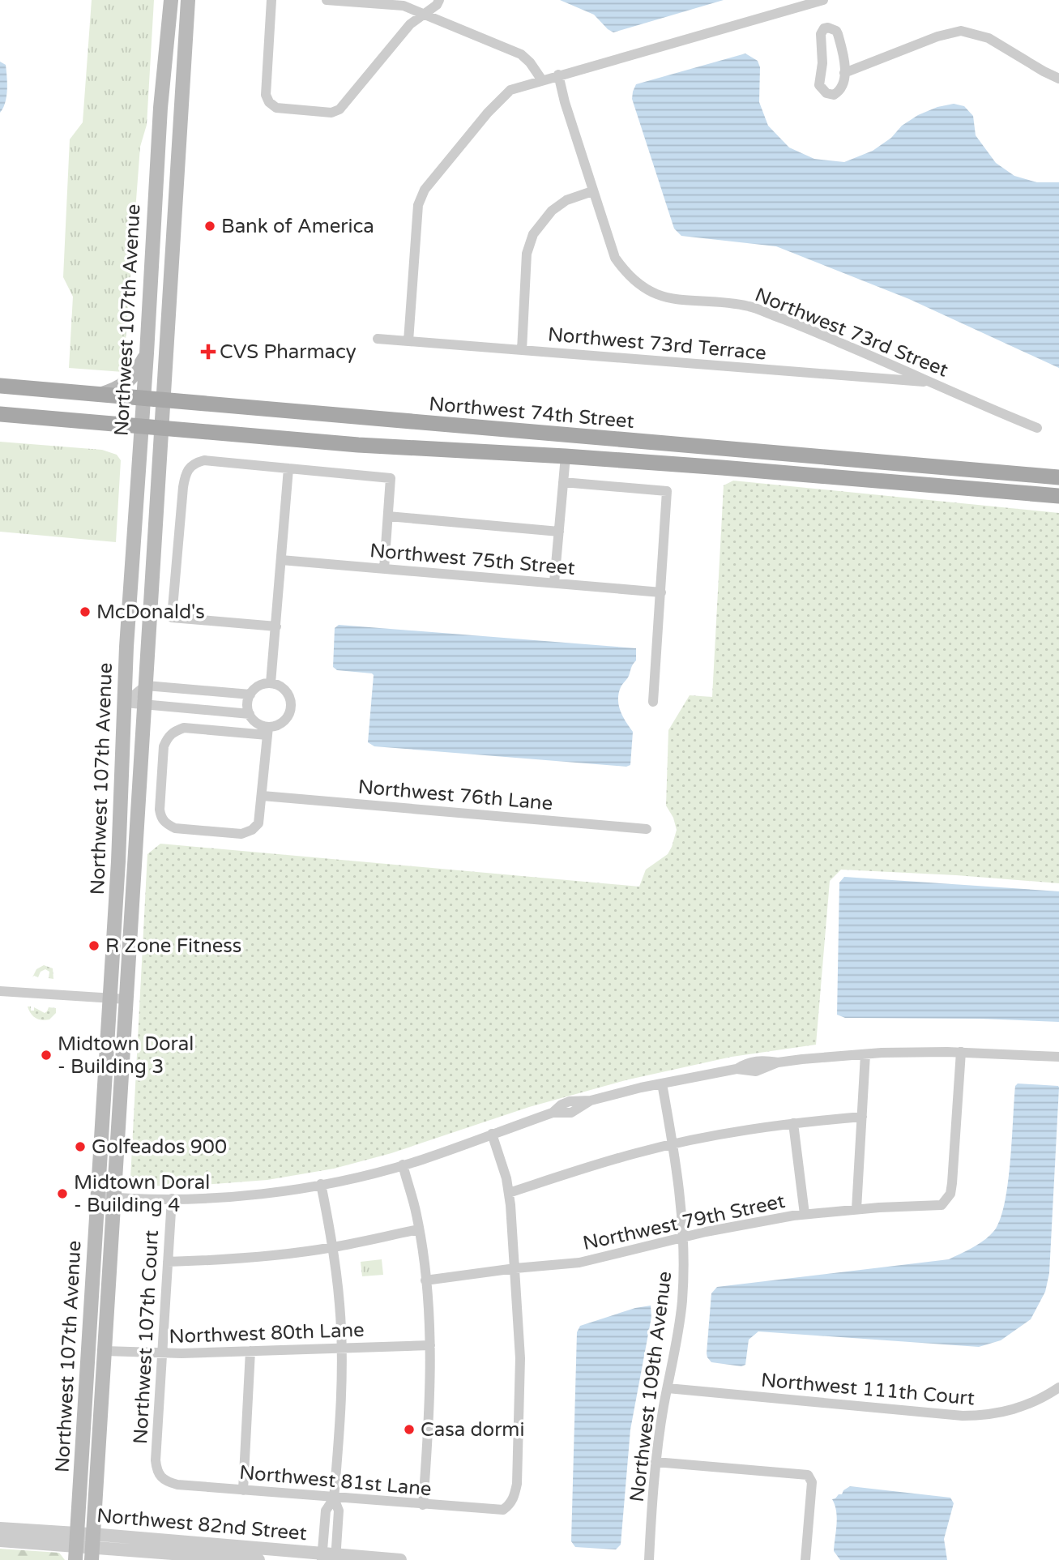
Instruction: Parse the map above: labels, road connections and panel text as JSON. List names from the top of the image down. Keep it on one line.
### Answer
{"streets":{"main road":["Northwest 107th Avenue","Northwest 74th Street"],"street":["Northwest 73rd Street","Northwest 73rd Terrace","Northwest 75th Street","Northwest 76th Lane","Northwest 79th Street","Northwest 80th Lane","Northwest 107th Court","Northwest 109th Avenue","Northwest 111th Court","Northwest 81st Lane","Northwest 82nd Street"]},"crossings":[["Northwest 107th Avenue","Northwest 74th Street"],["Northwest 107th Avenue","Northwest 80th Lane"],["Northwest 107th Avenue","Northwest 82nd Street"],["Northwest 73rd Street","Northwest 73rd Terrace"],["Northwest 79th Street","Northwest 109th Avenue"],["Northwest 79th Street","Northwest 81st Lane"],["Northwest 80th Lane","Northwest 107th Court"],["Northwest 107th Court","Northwest 81st Lane"],["Northwest 109th Avenue","Northwest 111th Court"]],"places":{"other":["Bank of America","McDonald's","R Zone Fitness","Midtown Doral - Building 3","Golfeados 900","Midtown Doral - Building 4","Casa dormi"],"health":["CVS Pharmacy"]}}
